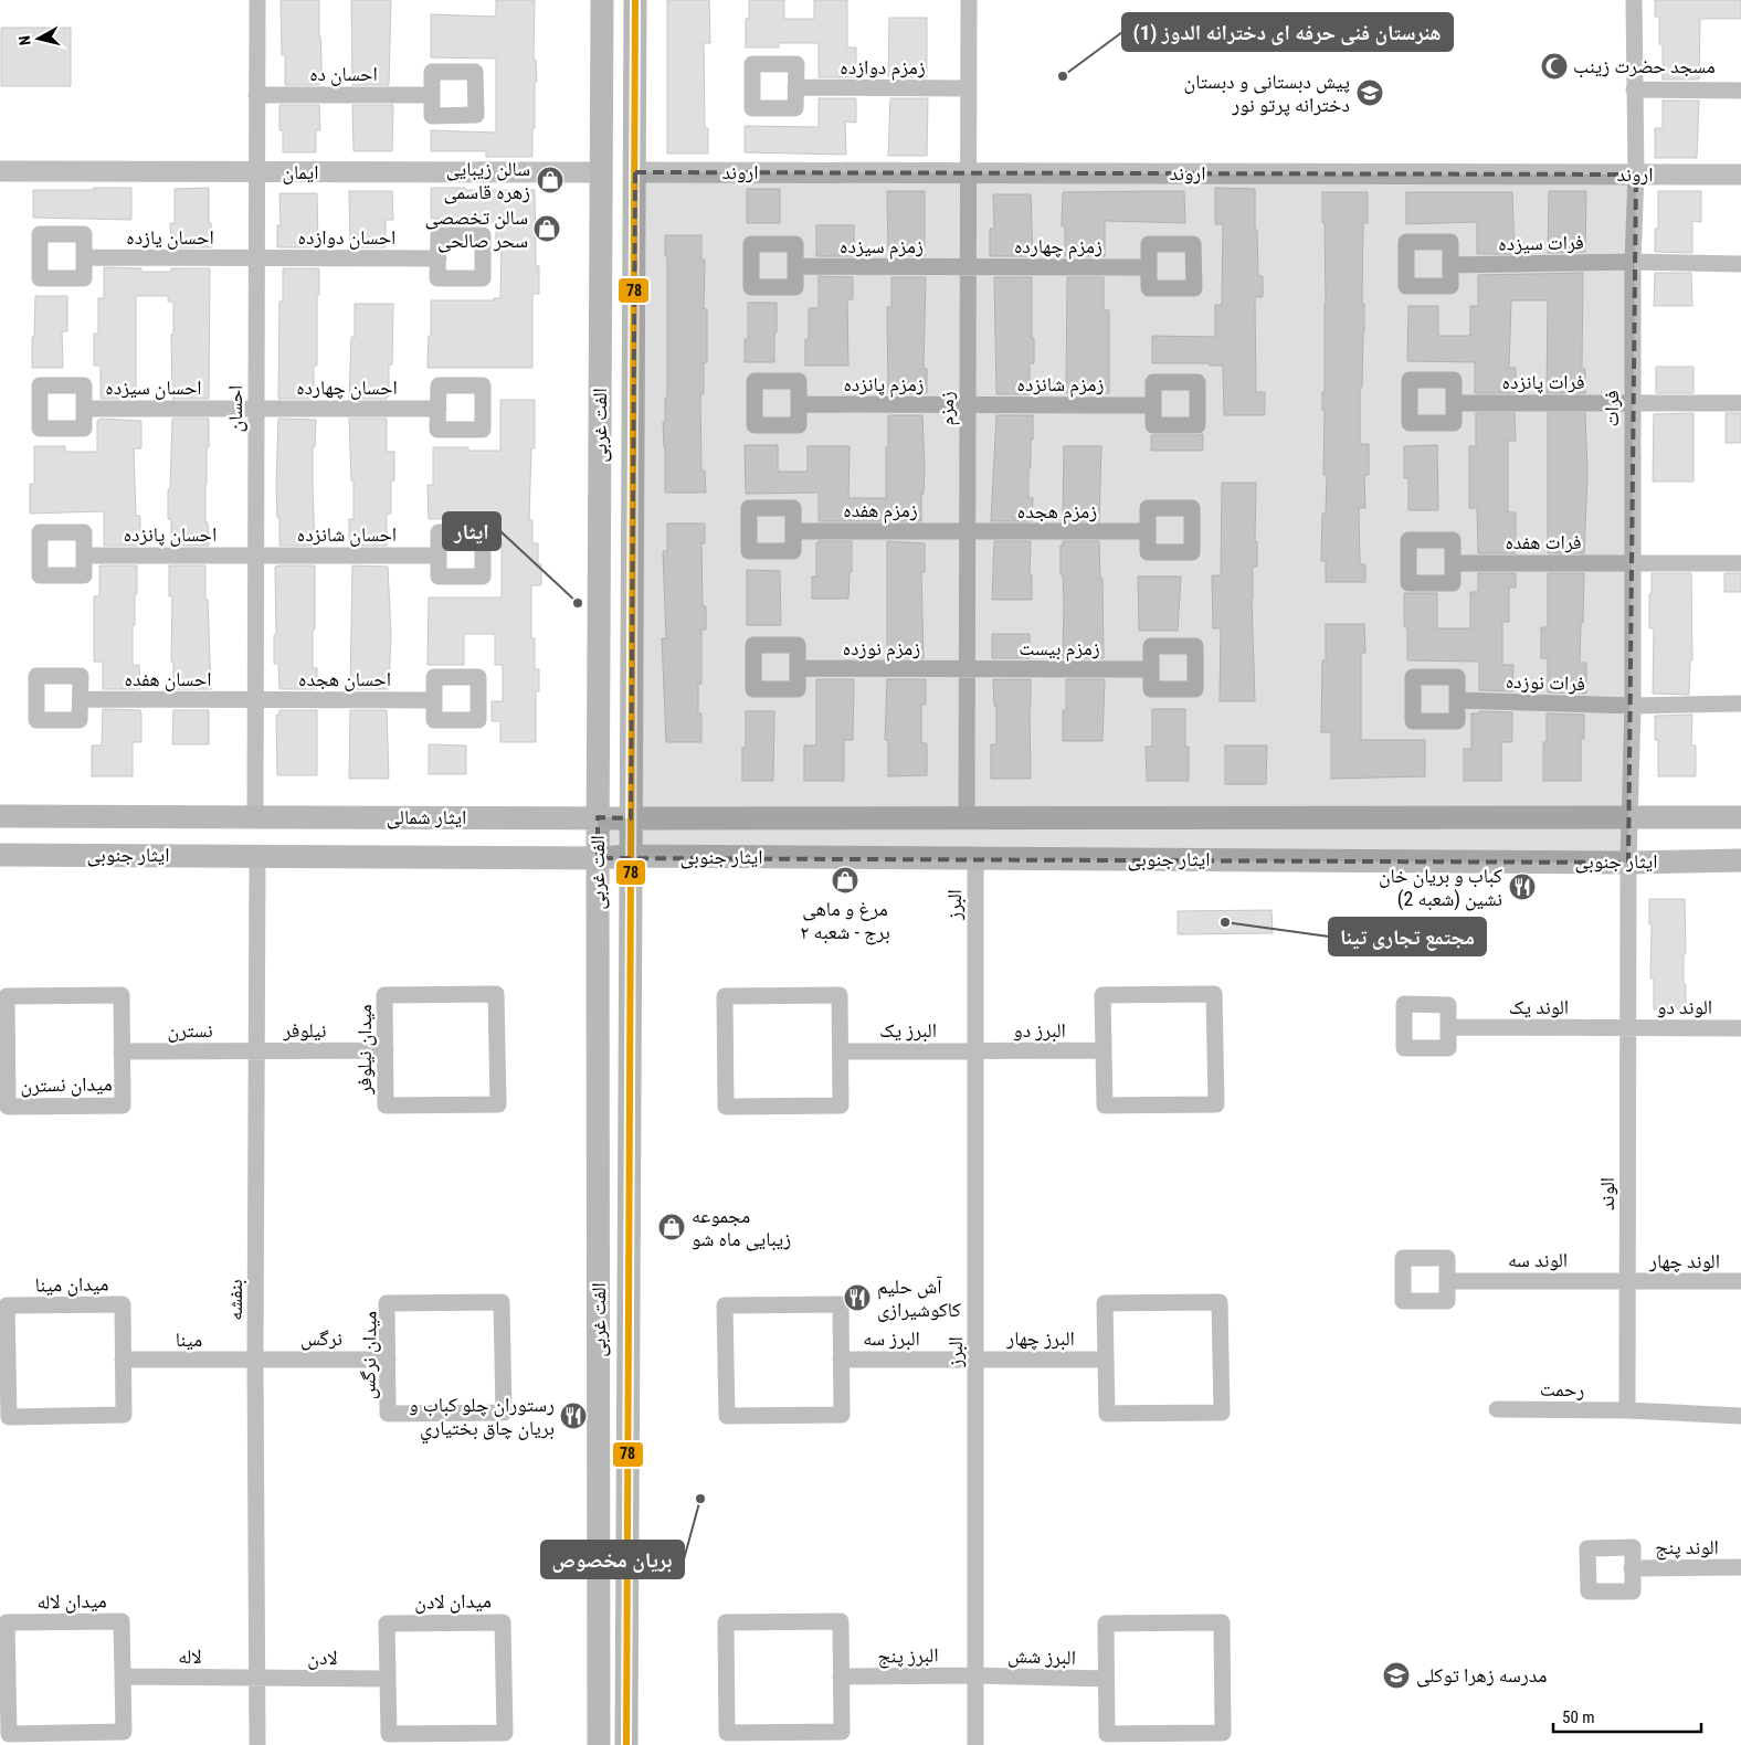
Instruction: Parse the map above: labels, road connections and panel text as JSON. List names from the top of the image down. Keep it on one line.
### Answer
{"streets":{"main road":["الفت غربی","ایثار شمالی","ایثار جنوبی"],"street":["زمزم دوازده","احسان ده","ایمان","اروند","احسان یازده","احسان دوازده","فرات سیزده","زمزم سیزده","زمزم چهارده","فرات پانزده","زمزم پانزده","زمزم شانزده","احسان سیزده","احسان چهارده","احسان","زمزم","فرات","زمزم هفده","زمزم هجده","احسان پانزده","احسان شانزده","فرات هفده","زمزم نوزده","زمزم بیست","احسان هفده","احسان هجده","فرات نوزده","البرز","الوند یک","الوند دو","نسترن","نیلوفر","البرز یک","البرز دو","میدان نیلوفر","میدان نسترن","الوند","الوند سه","الوند چهار","میدان مینا","بنفشه","نرگس","البرز سه","البرز چهار","مینا","میدان نرگس","رحمت","الوند پنج","میدان لاله","میدان لادن","البرز پنج","لاله","البرز شش","لادن"]},"crossings":[["زمزم دوازده","زمزم"],["احسان ده","احسان"],["ایمان","احسان"],["ایمان","الفت غربی"],["اروند","زمزم"],["اروند","فرات"],["اروند","الفت غربی"],["احسان یازده","احسان دوازده"],["احسان یازده","احسان"],["احسان دوازده","احسان"],["فرات سیزده","فرات"],["زمزم سیزده","زمزم چهارده"],["زمزم سیزده","زمزم"],["زمزم چهارده","زمزم"],["فرات پانزده","فرات"],["زمزم پانزده","زمزم شانزده"],["زمزم پانزده","زمزم"],["زمزم شانزده","زمزم"],["احسان سیزده","احسان چهارده"],["احسان سیزده","احسان"],["احسان چهارده","احسان"],["احسان","احسان پانزده"],["احسان","احسان شانزده"],["احسان","احسان هفده"],["احسان","احسان هجده"],["احسان","ایثار شمالی"],["احسان","ایثار جنوبی"],["زمزم","زمزم هفده"],["زمزم","زمزم هجده"],["زمزم","زمزم نوزده"],["زمزم","زمزم بیست"],["زمزم","ایثار جنوبی"],["فرات","فرات هفده"],["فرات","فرات نوزده"],["فرات","ایثار جنوبی"],["فرات","الوند"],["الفت غربی","ایثار شمالی"],["الفت غربی","ایثار جنوبی"],["زمزم هفده","زمزم هجده"],["احسان پانزده","احسان شانزده"],["زمزم نوزده","زمزم بیست"],["احسان هفده","احسان هجده"],["ایثار شمالی","ایثار جنوبی"],["ایثار شمالی","بنفشه"],["ایثار جنوبی","البرز"],["ایثار جنوبی","الوند"],["ایثار جنوبی","بنفشه"],["البرز","البرز یک"],["البرز","البرز دو"],["البرز","البرز سه"],["البرز","البرز چهار"],["البرز","البرز پنج"],["البرز","البرز شش"],["الوند یک","الوند دو"],["الوند یک","الوند"],["الوند دو","الوند"],["نسترن","نیلوفر"],["نسترن","میدان نسترن"],["نسترن","بنفشه"],["نیلوفر","میدان نیلوفر"],["نیلوفر","بنفشه"],["البرز یک","البرز دو"],["الوند","الوند سه"],["الوند","الوند چهار"],["الوند","رحمت"],["الوند سه","الوند چهار"],["میدان مینا","مینا"],["بنفشه","نرگس"],["بنفشه","مینا"],["بنفشه","لاله"],["بنفشه","لادن"],["نرگس","مینا"],["نرگس","میدان نرگس"],["البرز سه","البرز چهار"],["میدان لاله","لاله"],["میدان لادن","لادن"],["البرز پنج","البرز شش"],["لاله","لادن"]],"places":{"mosque":["مسجد حضرت زینب"],"other":["هنرستان فنی حرفه ای دخترانه الدوز (1)","ایثار","مجتمع تجاری تینا","بریان مخصوص"],"school or university":["پیش دبستانی و دبستان دخترانه پرتو نور","مدرسه زهرا توکلی"],"shop":["سالن زیبایی زهره قاسمی","سالن تخصصی سحر صالحی","مرغ و ماهی برج - شعبه ۲","مجموعه زیبایی ماه شو"],"restaurant":["کباب و بریان خان نشین (شعبه 2)","آش حلیم کاکوشیرازی","رستوران چلو كباب و بريان چاق بختياري"]},"lines":["transit line 78"],"scale_bar":"50 m","north":"left"}
